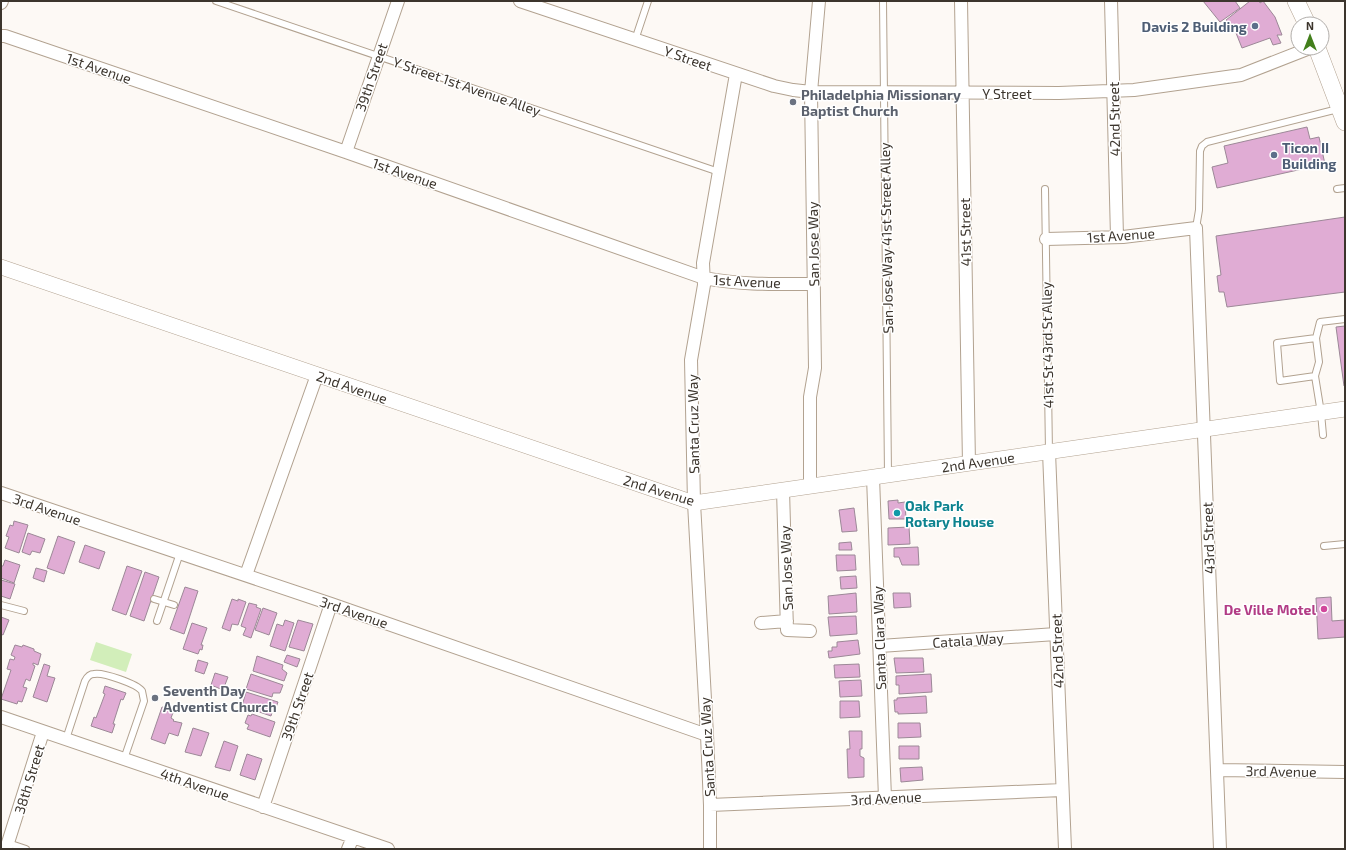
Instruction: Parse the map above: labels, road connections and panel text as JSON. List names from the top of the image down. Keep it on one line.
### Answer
{"streets":{"street":["Y Street","1st Avenue","39th Street","42nd Street","41st Street","San Jose Way","2nd Avenue","Santa Cruz Way","3rd Avenue","43rd Street","Santa Clara Way","Catala Way","38th Street","4th Avenue"],"lane":["Y Street 1st Avenue Alley","San Jose Way 41st Street Alley","41st St 43rd St Alley"]},"crossings":[["Y Street","42nd Street"],["Y Street","41st Street"],["Y Street","San Jose Way 41st Street Alley"],["Y Street","San Jose Way"],["Y Street","Santa Cruz Way"],["1st Avenue","39th Street"],["1st Avenue","42nd Street"],["1st Avenue","San Jose Way"],["1st Avenue","41st St 43rd St Alley"],["1st Avenue","Santa Cruz Way"],["1st Avenue","43rd Street"],["39th Street","Y Street 1st Avenue Alley"],["39th Street","3rd Avenue"],["39th Street","4th Avenue"],["Y Street 1st Avenue Alley","Santa Cruz Way"],["42nd Street","41st St 43rd St Alley"],["42nd Street","2nd Avenue"],["42nd Street","3rd Avenue"],["42nd Street","Catala Way"],["41st Street","2nd Avenue"],["San Jose Way 41st Street Alley","2nd Avenue"],["San Jose Way 41st Street Alley","Santa Clara Way"],["San Jose Way","2nd Avenue"],["41st St 43rd St Alley","2nd Avenue"],["2nd Avenue","Santa Cruz Way"],["2nd Avenue","43rd Street"],["2nd Avenue","Santa Clara Way"],["Santa Cruz Way","3rd Avenue"],["3rd Avenue","43rd Street"],["3rd Avenue","Santa Clara Way"],["Santa Clara Way","Catala Way"],["38th Street","4th Avenue"]],"places":["Davis 2 Building","Philadelphia Missionary Baptist Church","Ticon II Building","Oak Park Rotary House","De Ville Motel","Seventh Day Adventist Church"],"north":"top"}
